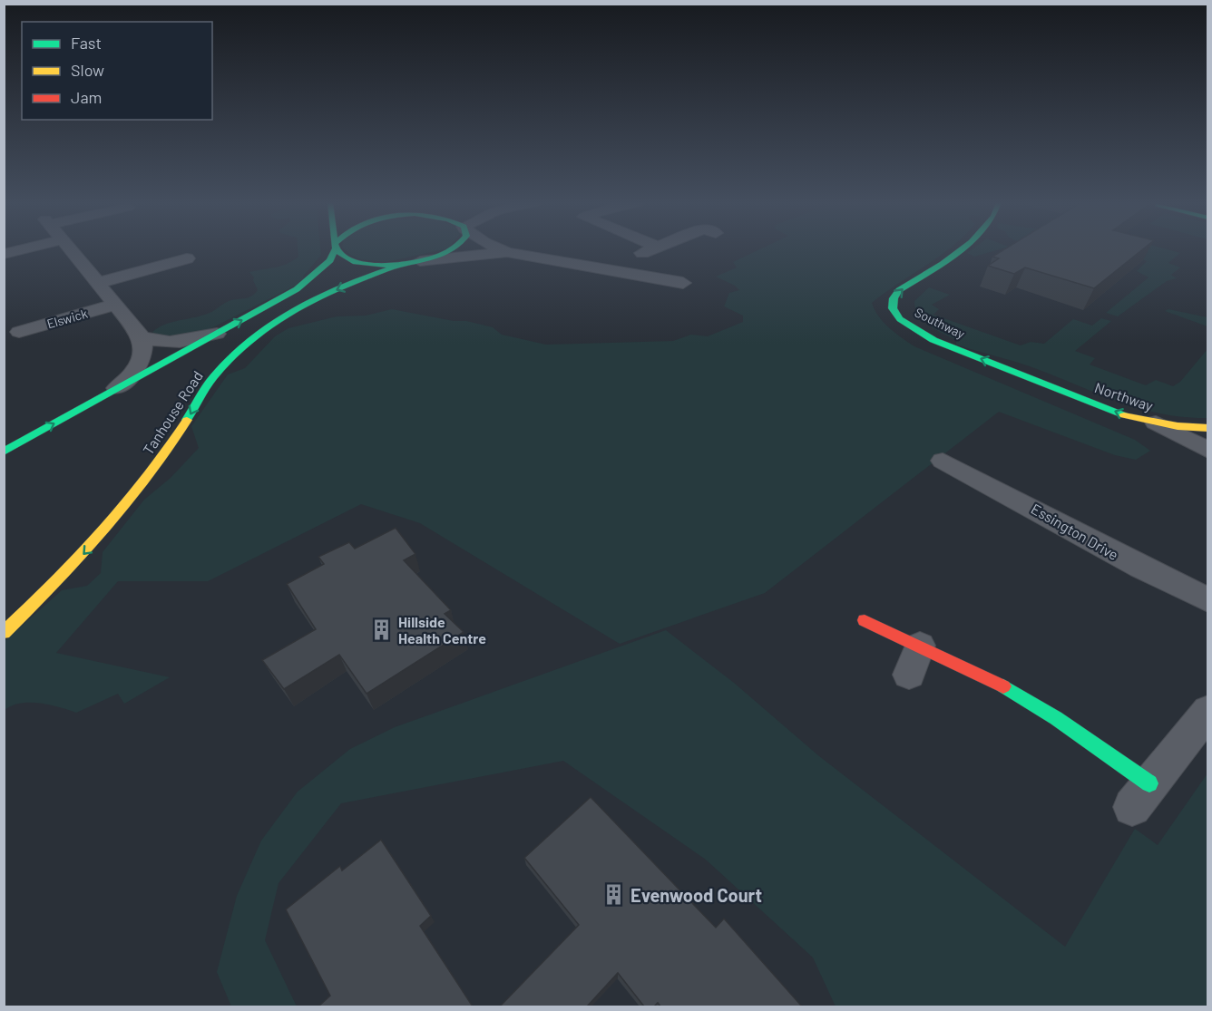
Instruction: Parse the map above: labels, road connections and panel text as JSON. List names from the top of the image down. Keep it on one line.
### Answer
{"streets":{"street":["Elswick","Southway","Northway","Tanhouse Road","Essington Drive"]},"crossings":[["Southway","Northway"]],"one_way":["Northway"],"places":{"building":["Hillside Health Centre","Evenwood Court"]},"legend":["Fast","Slow","Jam"]}
